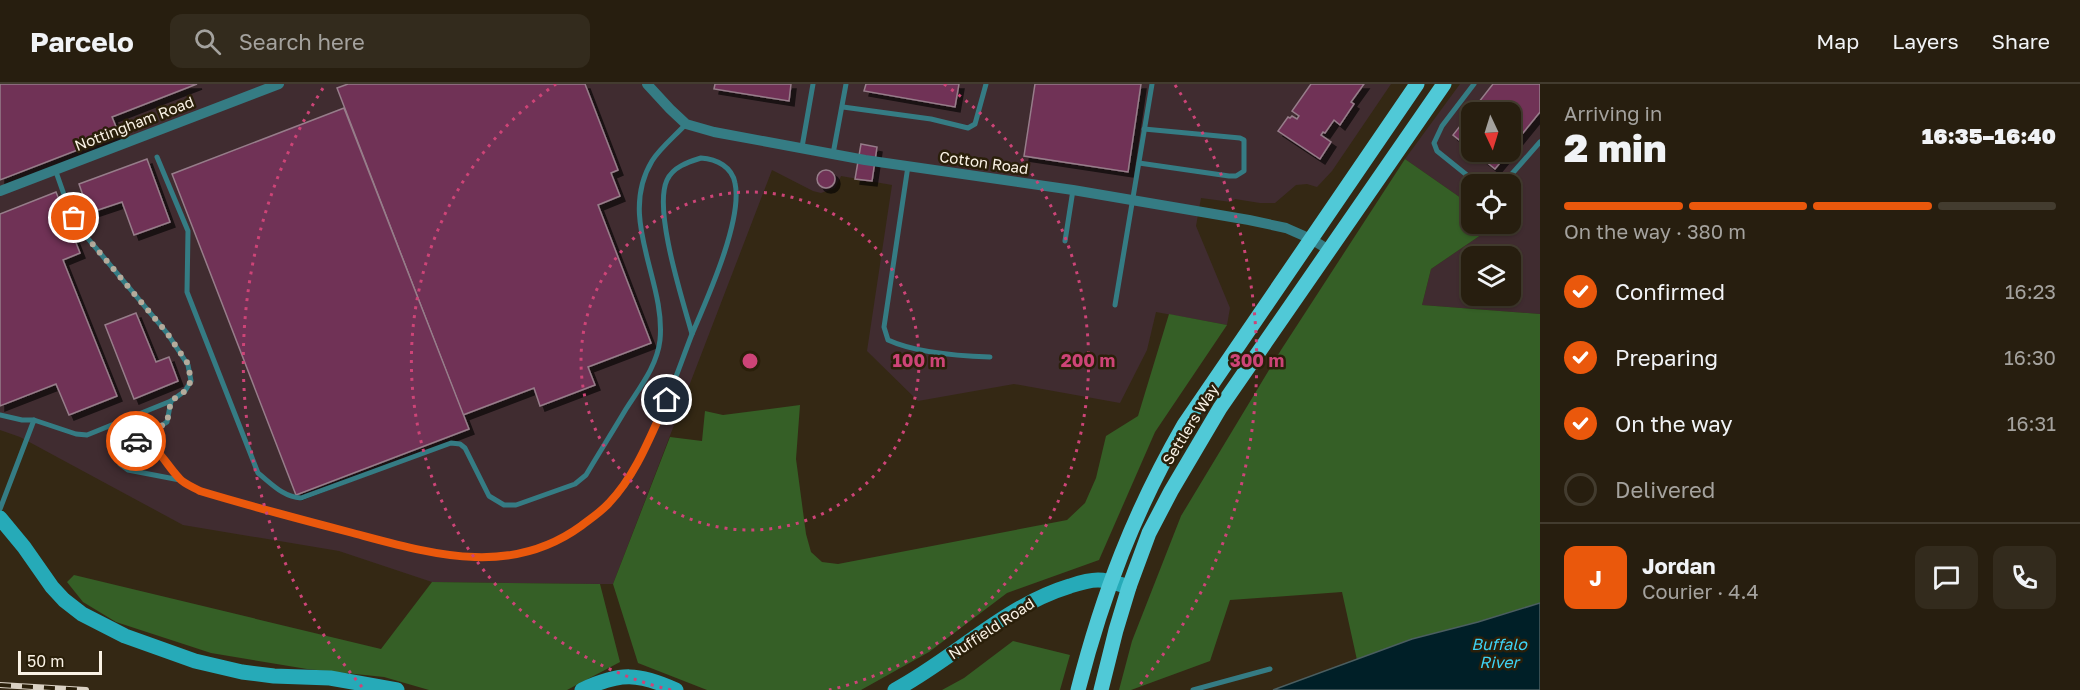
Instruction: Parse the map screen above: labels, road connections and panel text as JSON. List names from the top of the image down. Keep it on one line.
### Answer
{"streets":{"main road":["Settlers Way"],"street":["Nottingham Road","Cotton Road","Nuffield Road"]},"crossings":[["Cotton Road","Settlers Way"],["Settlers Way","Nuffield Road"]],"water":["Buffalo River"],"scale_bar":"50 m","north":"bottom","page":{"header":"Parcelo","search":"Search here","nav":["Map","Layers","Share"],"heading":["2 min","Arriving in","16:35–16:40"],"panel":["Jordan","Courier · 4.4"],"bar":"On the way · 380 m","list":[["Confirmed","16:23"],["Preparing","16:30"],["On the way","16:31"],"Delivered"],"round":"J","scale":"50 m"},"rings":["100 m","200 m","300 m"]}
